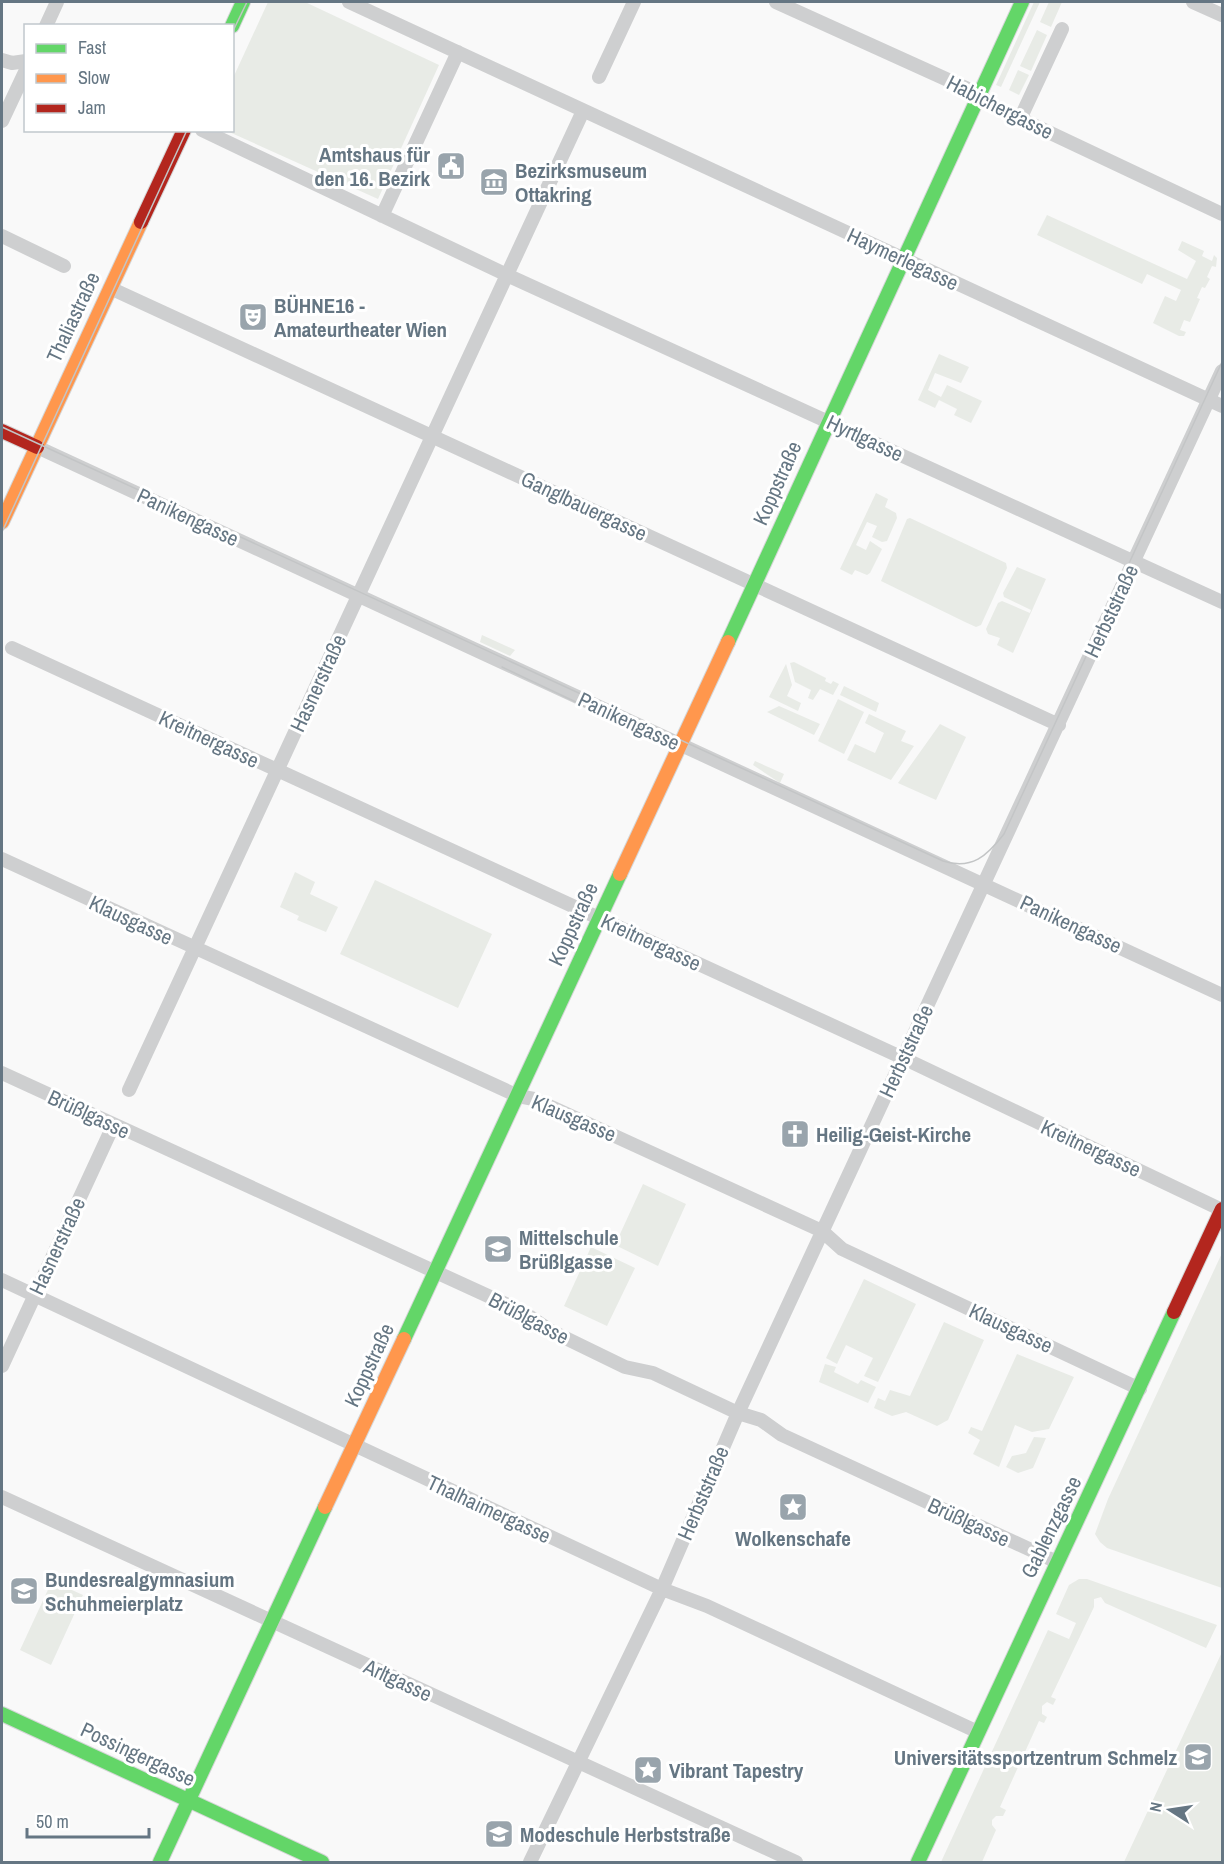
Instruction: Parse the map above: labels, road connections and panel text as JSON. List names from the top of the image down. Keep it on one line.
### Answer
{"streets":{"main road":["Thaliastraße","Koppstraße","Gablenzgasse","Possingergasse"],"street":["Habichergasse","Haymerlegasse","Hyrtlgasse","Ganglbauergasse","Panikengasse","Herbststraße","Hasnerstraße","Kreitnergasse","Klausgasse","Brüßlgasse","Thalhaimergasse","Arltgasse"]},"crossings":[["Habichergasse","Koppstraße"],["Haymerlegasse","Koppstraße"],["Haymerlegasse","Herbststraße"],["Haymerlegasse","Hasnerstraße"],["Thaliastraße","Ganglbauergasse"],["Thaliastraße","Panikengasse"],["Hyrtlgasse","Koppstraße"],["Hyrtlgasse","Herbststraße"],["Hyrtlgasse","Hasnerstraße"],["Koppstraße","Ganglbauergasse"],["Koppstraße","Panikengasse"],["Koppstraße","Kreitnergasse"],["Koppstraße","Klausgasse"],["Koppstraße","Brüßlgasse"],["Koppstraße","Thalhaimergasse"],["Koppstraße","Arltgasse"],["Koppstraße","Possingergasse"],["Ganglbauergasse","Herbststraße"],["Ganglbauergasse","Hasnerstraße"],["Panikengasse","Herbststraße"],["Panikengasse","Hasnerstraße"],["Herbststraße","Kreitnergasse"],["Herbststraße","Klausgasse"],["Herbststraße","Brüßlgasse"],["Herbststraße","Thalhaimergasse"],["Herbststraße","Arltgasse"],["Hasnerstraße","Kreitnergasse"],["Hasnerstraße","Klausgasse"],["Hasnerstraße","Brüßlgasse"],["Hasnerstraße","Thalhaimergasse"],["Kreitnergasse","Gablenzgasse"],["Klausgasse","Gablenzgasse"],["Brüßlgasse","Gablenzgasse"],["Thalhaimergasse","Gablenzgasse"]],"places":{"public building":["Amtshaus für den 16. Bezirk"],"museum":["Bezirksmuseum Ottakring"],"theatre":["BÜHNE16 - Amateurtheater Wien"],"church":["Heilig-Geist-Kirche"],"school or university":["Mittelschule Brüßlgasse","Bundesrealgymnasium Schuhmeierplatz","Universitätssportzentrum Schmelz","Modeschule Herbststraße"],"place":["Wolkenschafe","Vibrant Tapestry"]},"legend":["Fast","Slow","Jam"],"scale_bar":"50 m","north":"left"}
